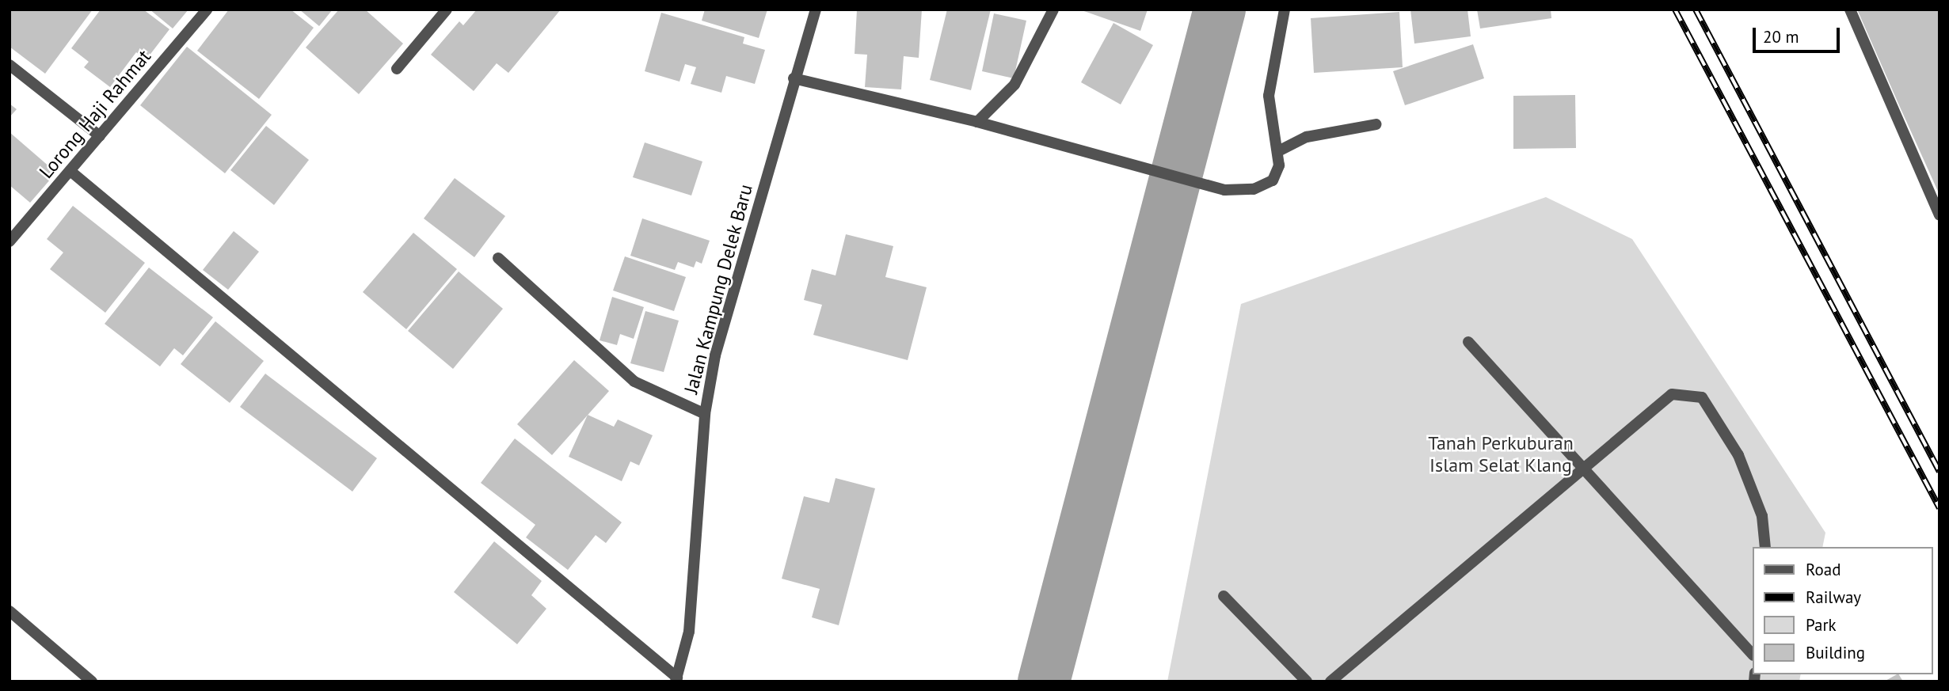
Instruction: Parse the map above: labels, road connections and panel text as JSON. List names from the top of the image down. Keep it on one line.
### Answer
{"streets":{"street":["Lorong Haji Rahmat","Jalan Kampung Delek Baru"]},"parks":["Tanah Perkuburan Islam Selat Klang"],"legend":["Road","Railway","Park","Building"],"scale_bar":"20 m"}
